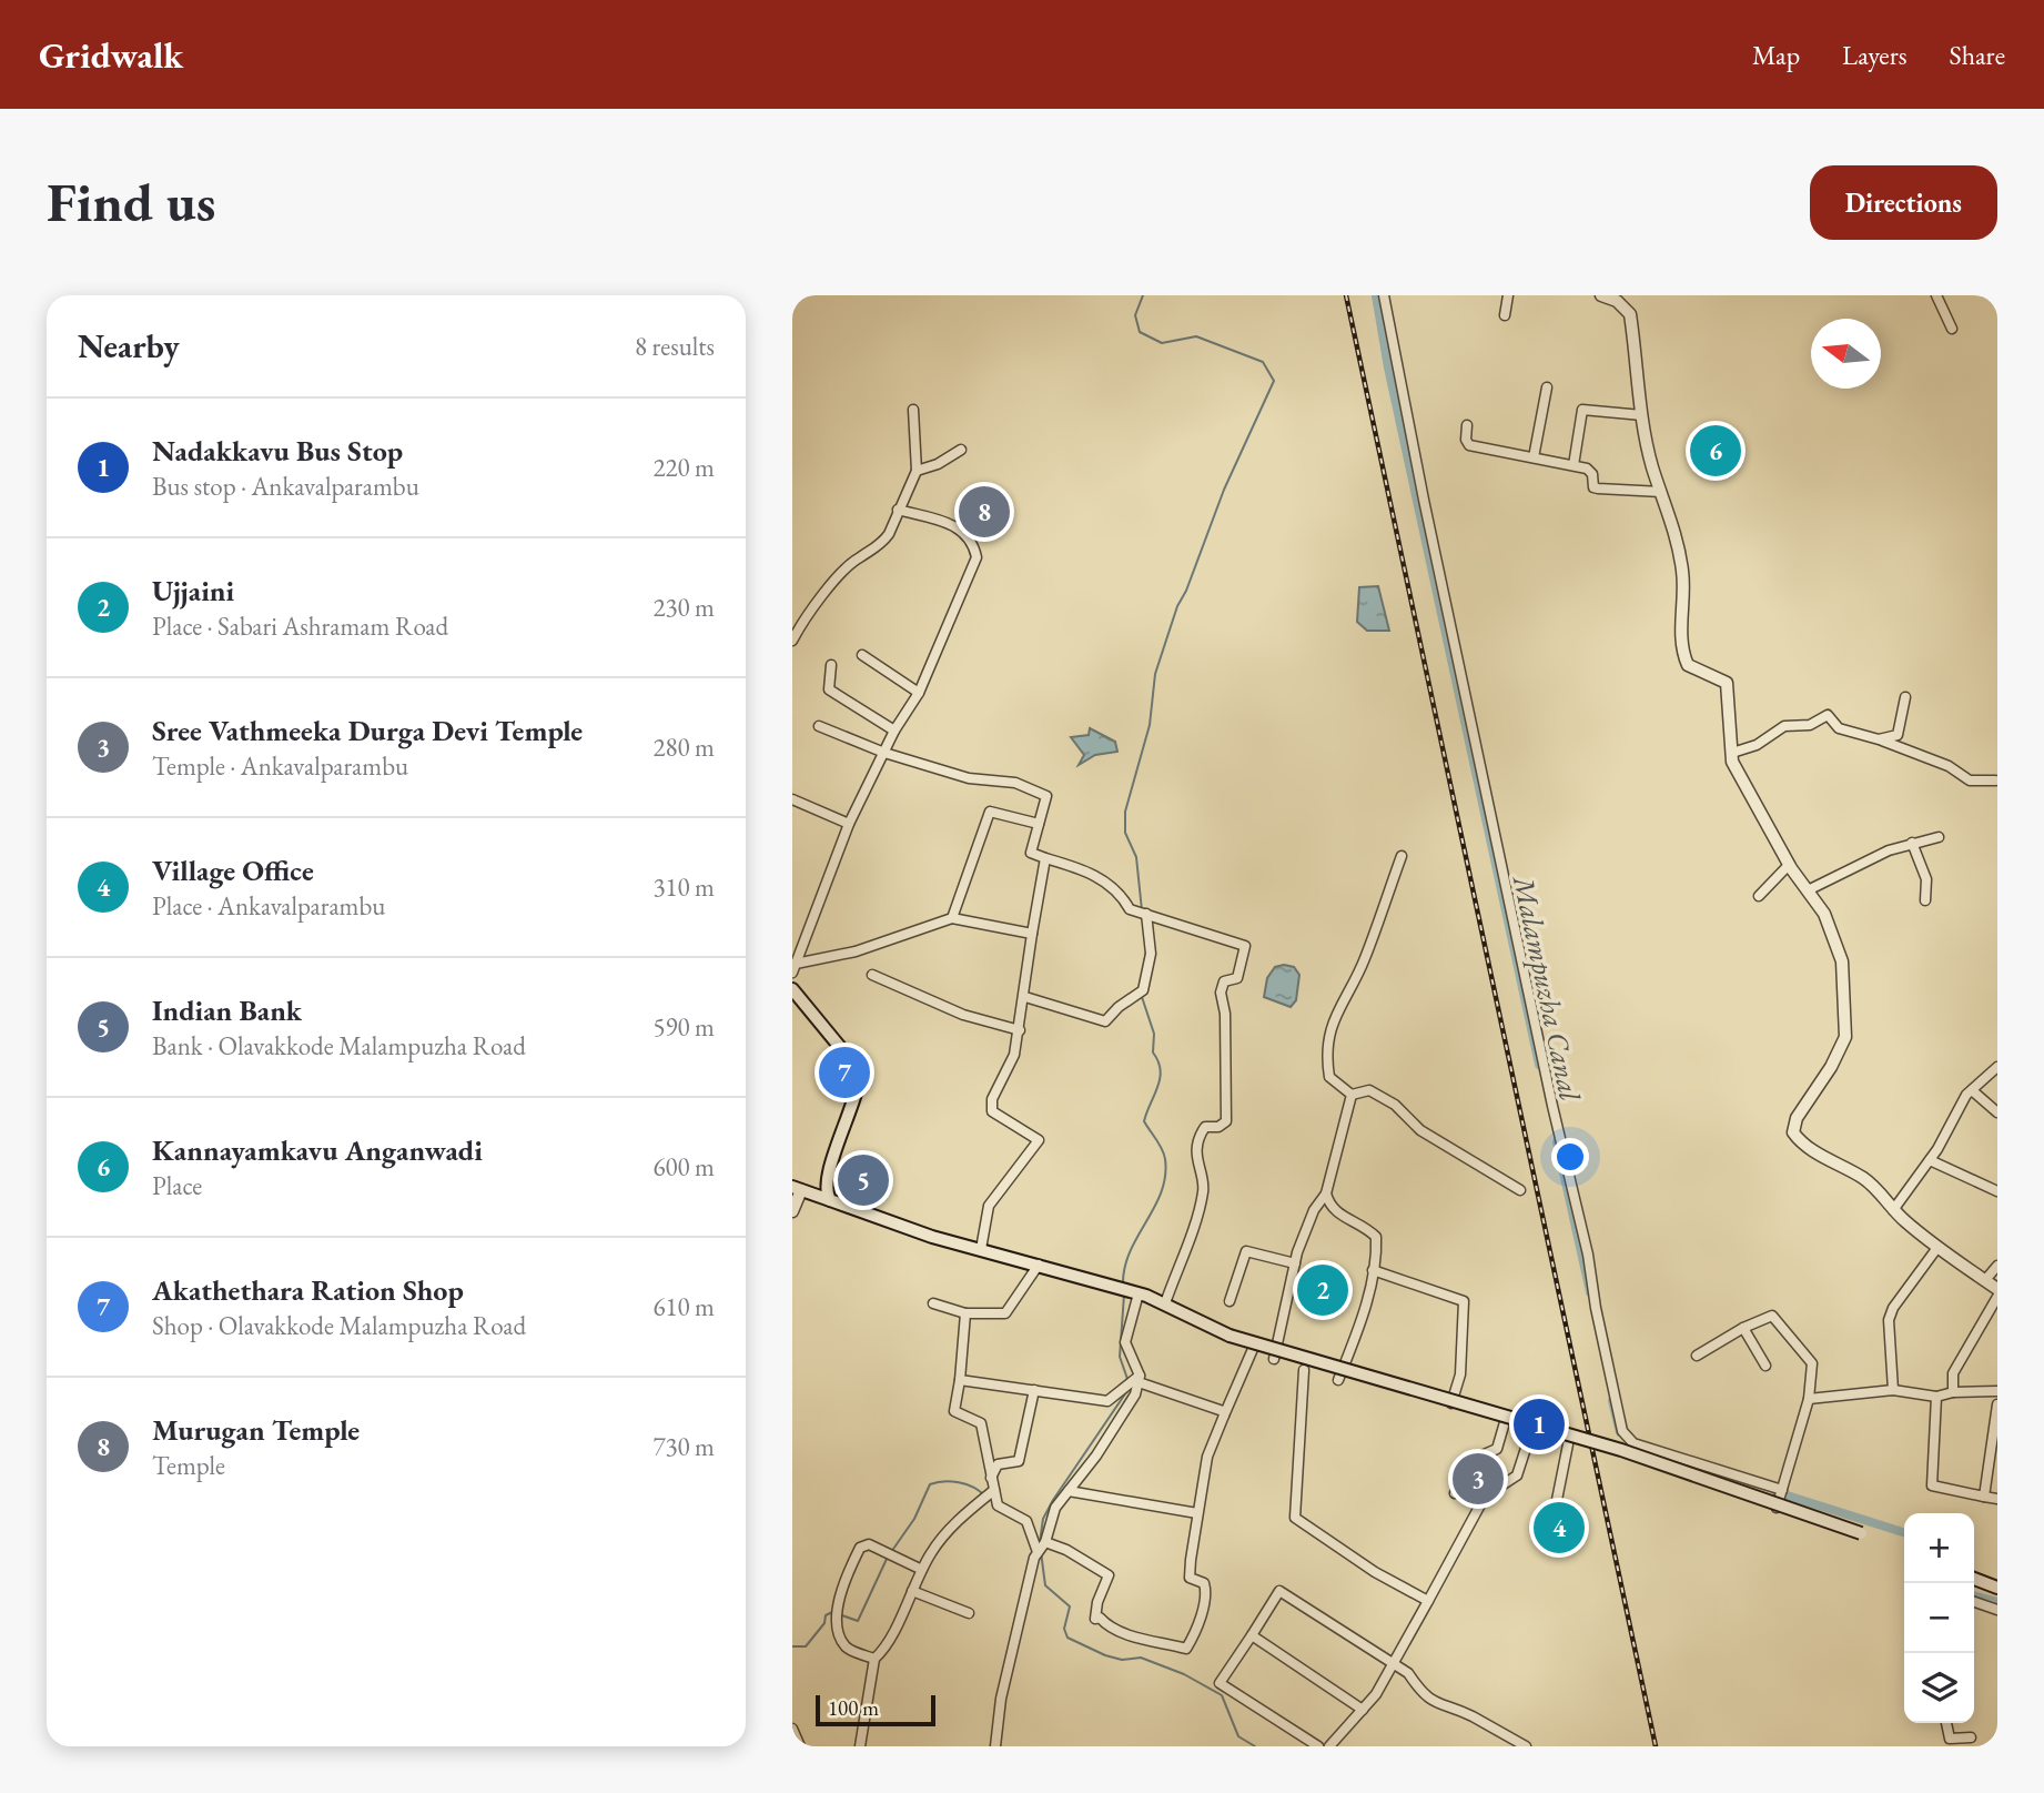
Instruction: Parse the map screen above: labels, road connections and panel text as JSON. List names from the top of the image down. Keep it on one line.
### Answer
{"water":["Malampuzha Canal"],"scale_bar":"100 m","north":"left","page":{"header":"Gridwalk","nav":["Map","Layers","Share"],"buttons":"Directions","title":"Find us","heading":["Nearby","8 results"],"list":[{"mark":"1","name":"Nadakkavu Bus Stop","note":"Bus stop · Ankavalparambu","value":"220 m"},{"mark":"2","name":"Ujjaini","note":"Place · Sabari Ashramam Road","value":"230 m"},{"mark":"3","name":"Sree Vathmeeka Durga Devi Temple","note":"Temple · Ankavalparambu","value":"280 m"},{"mark":"4","name":"Village Office","note":"Place · Ankavalparambu","value":"310 m"},{"mark":"5","name":"Indian Bank","note":"Bank · Olavakkode Malampuzha Road","value":"590 m"},{"mark":"6","name":"Kannayamkavu Anganwadi","note":"Place","value":"600 m"},{"mark":"7","name":"Akathethara Ration Shop","note":"Shop · Olavakkode Malampuzha Road","value":"610 m"},{"mark":"8","name":"Murugan Temple","note":"Temple","value":"730 m"}],"pins":["6","8","7","5","2","1","3","4"],"map_buttons":["+","−"],"scale":"100 m"}}
